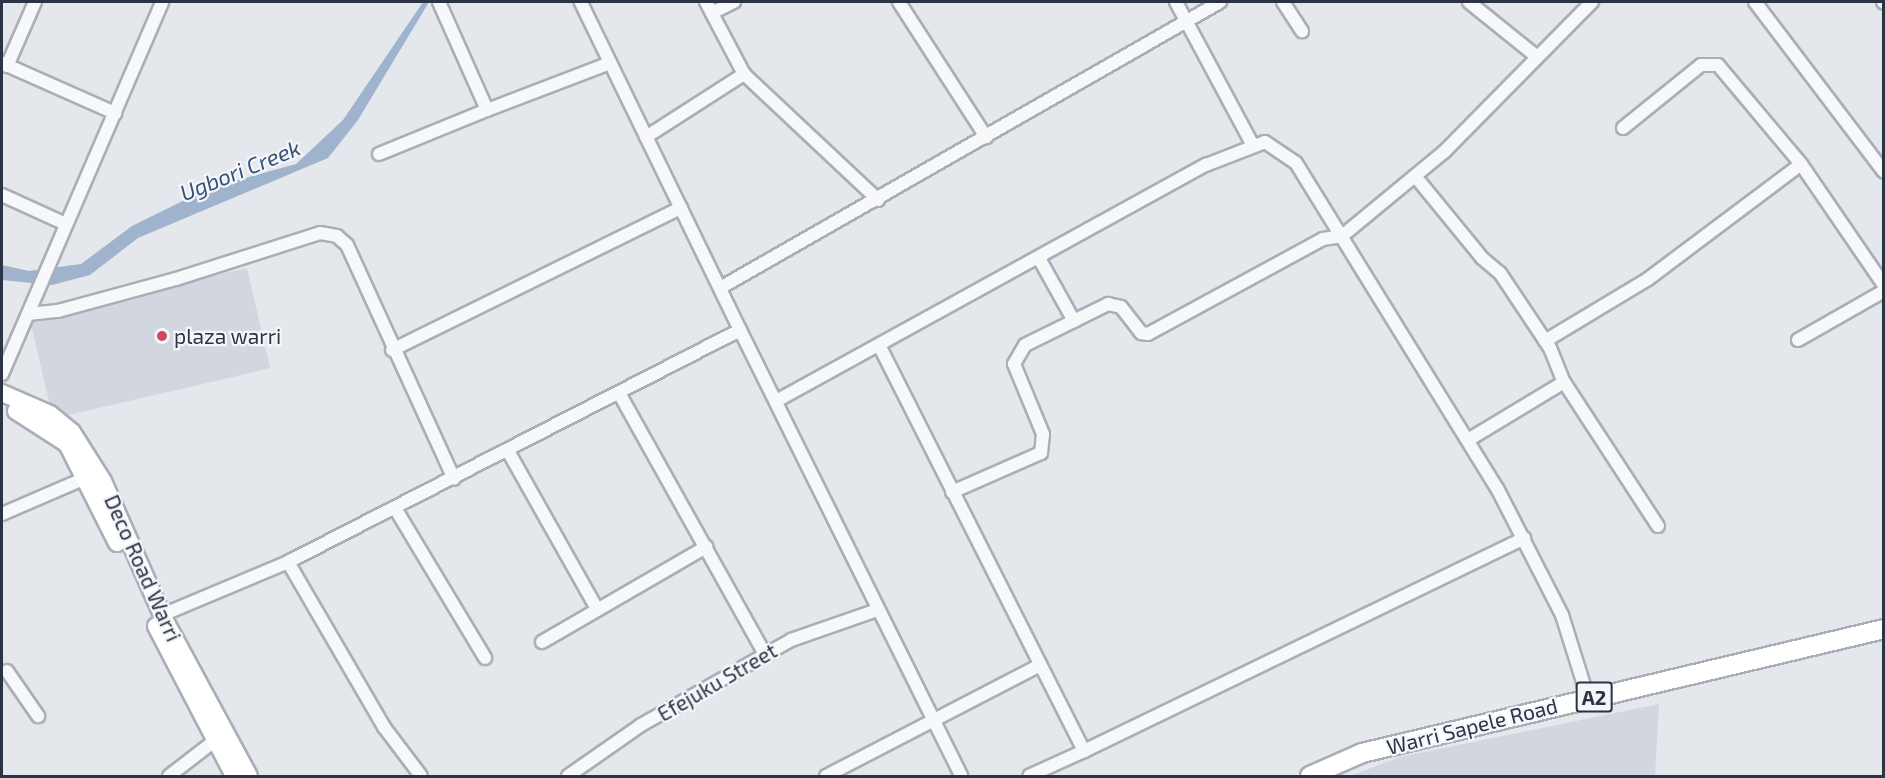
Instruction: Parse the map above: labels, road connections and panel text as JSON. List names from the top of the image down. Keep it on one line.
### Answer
{"streets":{"highway":["A2","Warri Sapele Road"],"main road":["Deco Road Warri"],"street":["Efejuku Street"]},"water":["Ugbori Creek"],"places":["plaza warri"]}
